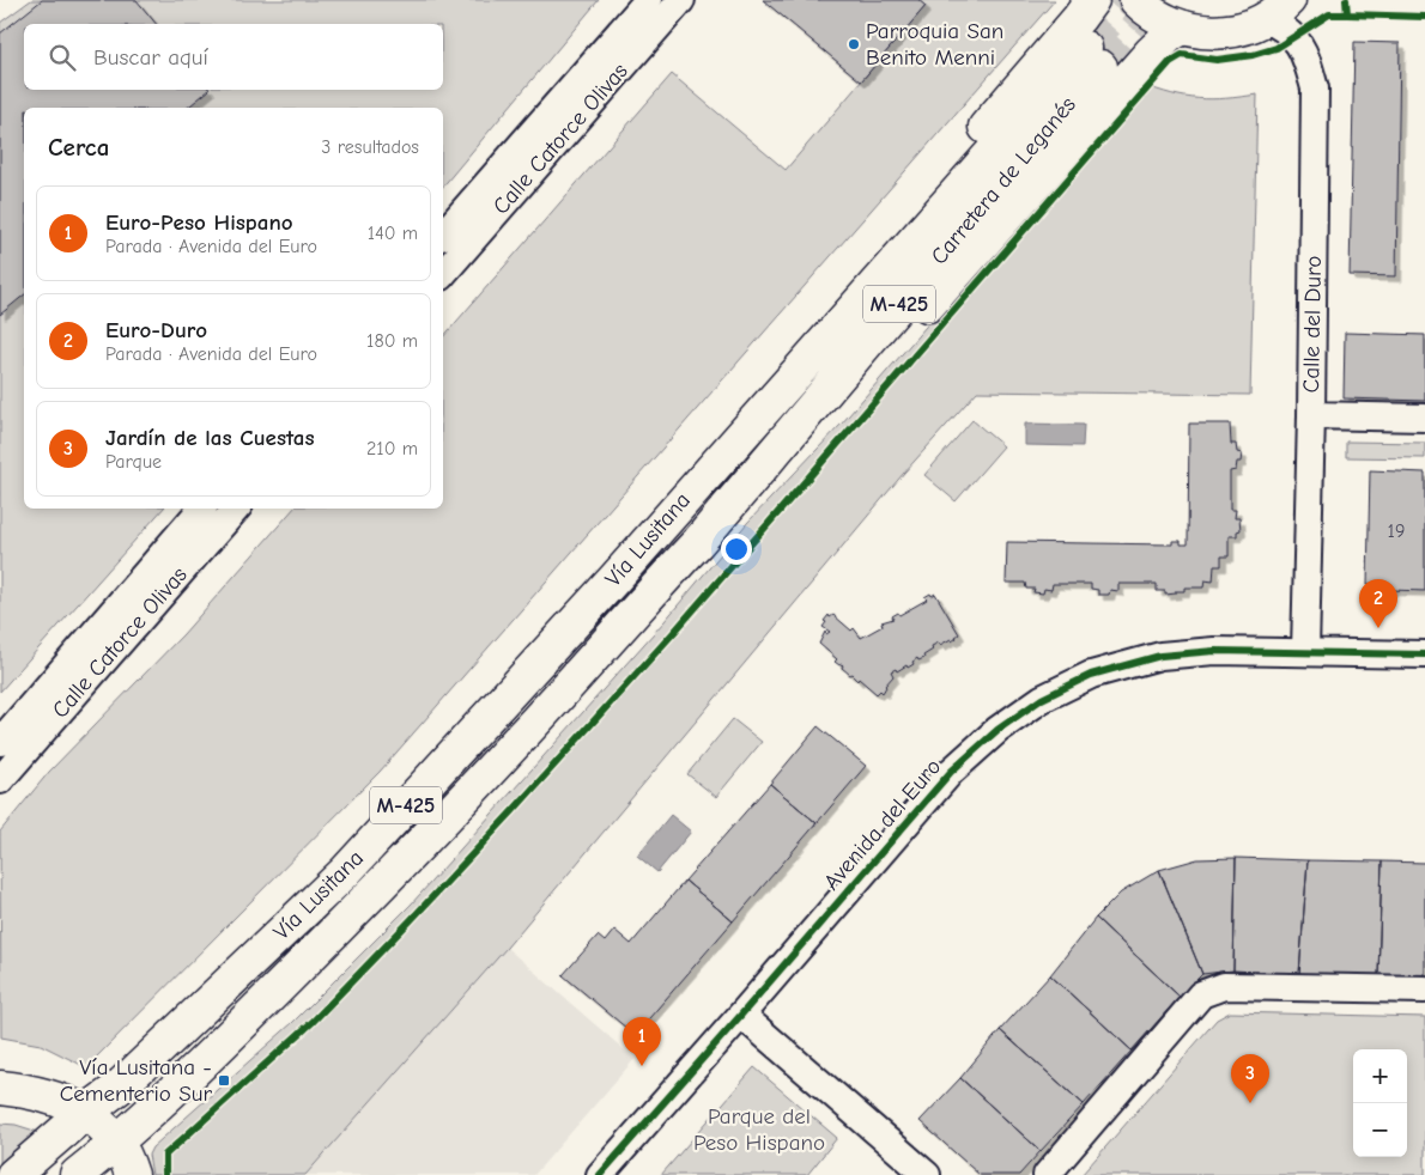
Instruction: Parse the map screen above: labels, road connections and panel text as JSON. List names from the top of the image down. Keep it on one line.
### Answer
{"streets":{"main road":["Carretera de Leganés","M-425","Vía Lusitana"],"street":["Calle Catorce Olivas","Calle del Duro","Avenida del Euro"]},"crossings":[["Carretera de Leganés","Vía Lusitana"],["M-425","Vía Lusitana"],["Calle del Duro","Avenida del Euro"]],"parks":["Parque del Peso Hispano"],"places":{"other":["Parroquia San Benito Menni"],"transit":["Vía Lusitana - Cementerio Sur"]},"house_numbers":["19"],"page":{"search":"Buscar aquí","heading":["Cerca","3 resultados"],"list":[{"mark":"1","name":"Euro-Peso Hispano","note":"Parada · Avenida del Euro","value":"140 m"},{"mark":"2","name":"Euro-Duro","note":"Parada · Avenida del Euro","value":"180 m"},{"mark":"3","name":"Jardín de las Cuestas","note":"Parque","value":"210 m"}],"pins":["2","1","3"],"map_buttons":["+","−"]}}
